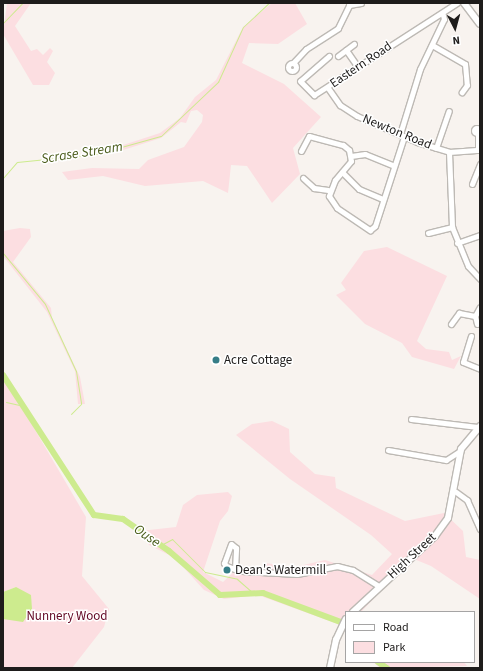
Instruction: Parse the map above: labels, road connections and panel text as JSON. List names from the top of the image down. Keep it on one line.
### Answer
{"streets":{"main road":["High Street"],"street":["Eastern Road","Newton Road"]},"crossings":[["Eastern Road","Newton Road"]],"water":["Scrase Stream","Ouse"],"parks":["Nunnery Wood"],"places":["Acre Cottage","Dean's Watermill"],"legend":["Road","Park"],"north":"bottom"}
